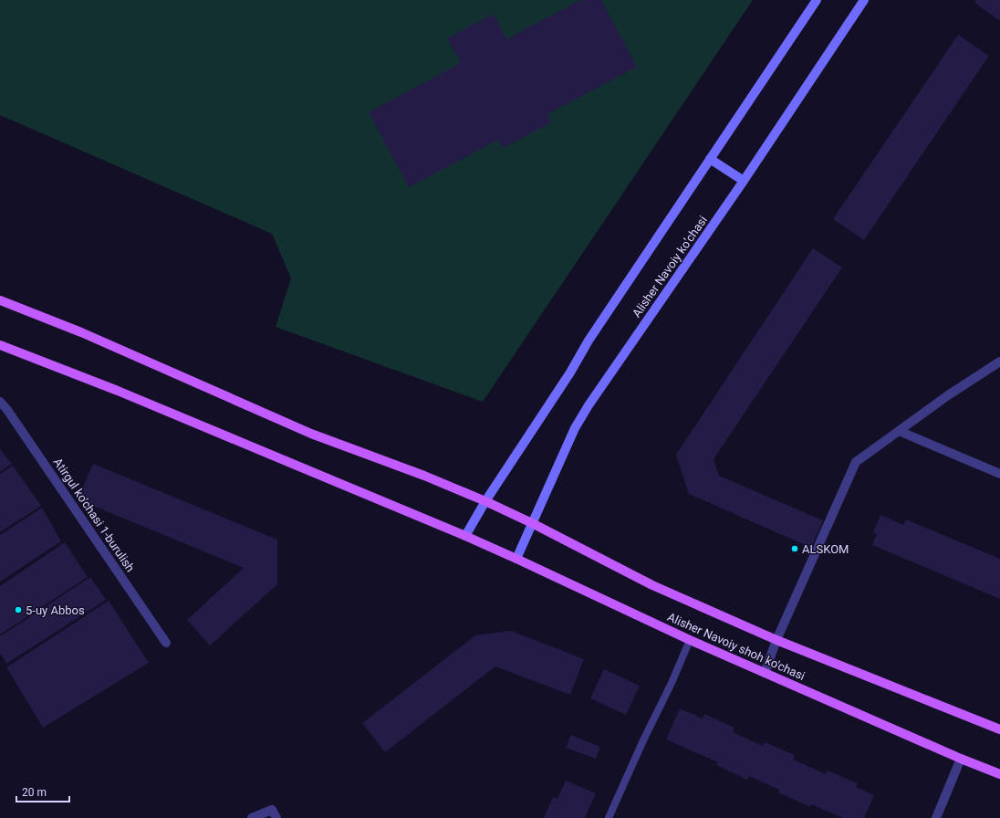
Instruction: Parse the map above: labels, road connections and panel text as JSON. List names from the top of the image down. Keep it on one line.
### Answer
{"streets":{"main road":["Alisher Navoiy ko’chasi","Alisher Navoiy shoh ko'chasi"],"street":["Atirgul ko'chasi 1-burulish"]},"crossings":[["Alisher Navoiy ko’chasi","Alisher Navoiy shoh ko'chasi"]],"places":["ALSKOM","5-uy Abbos"],"scale_bar":"20 m"}
